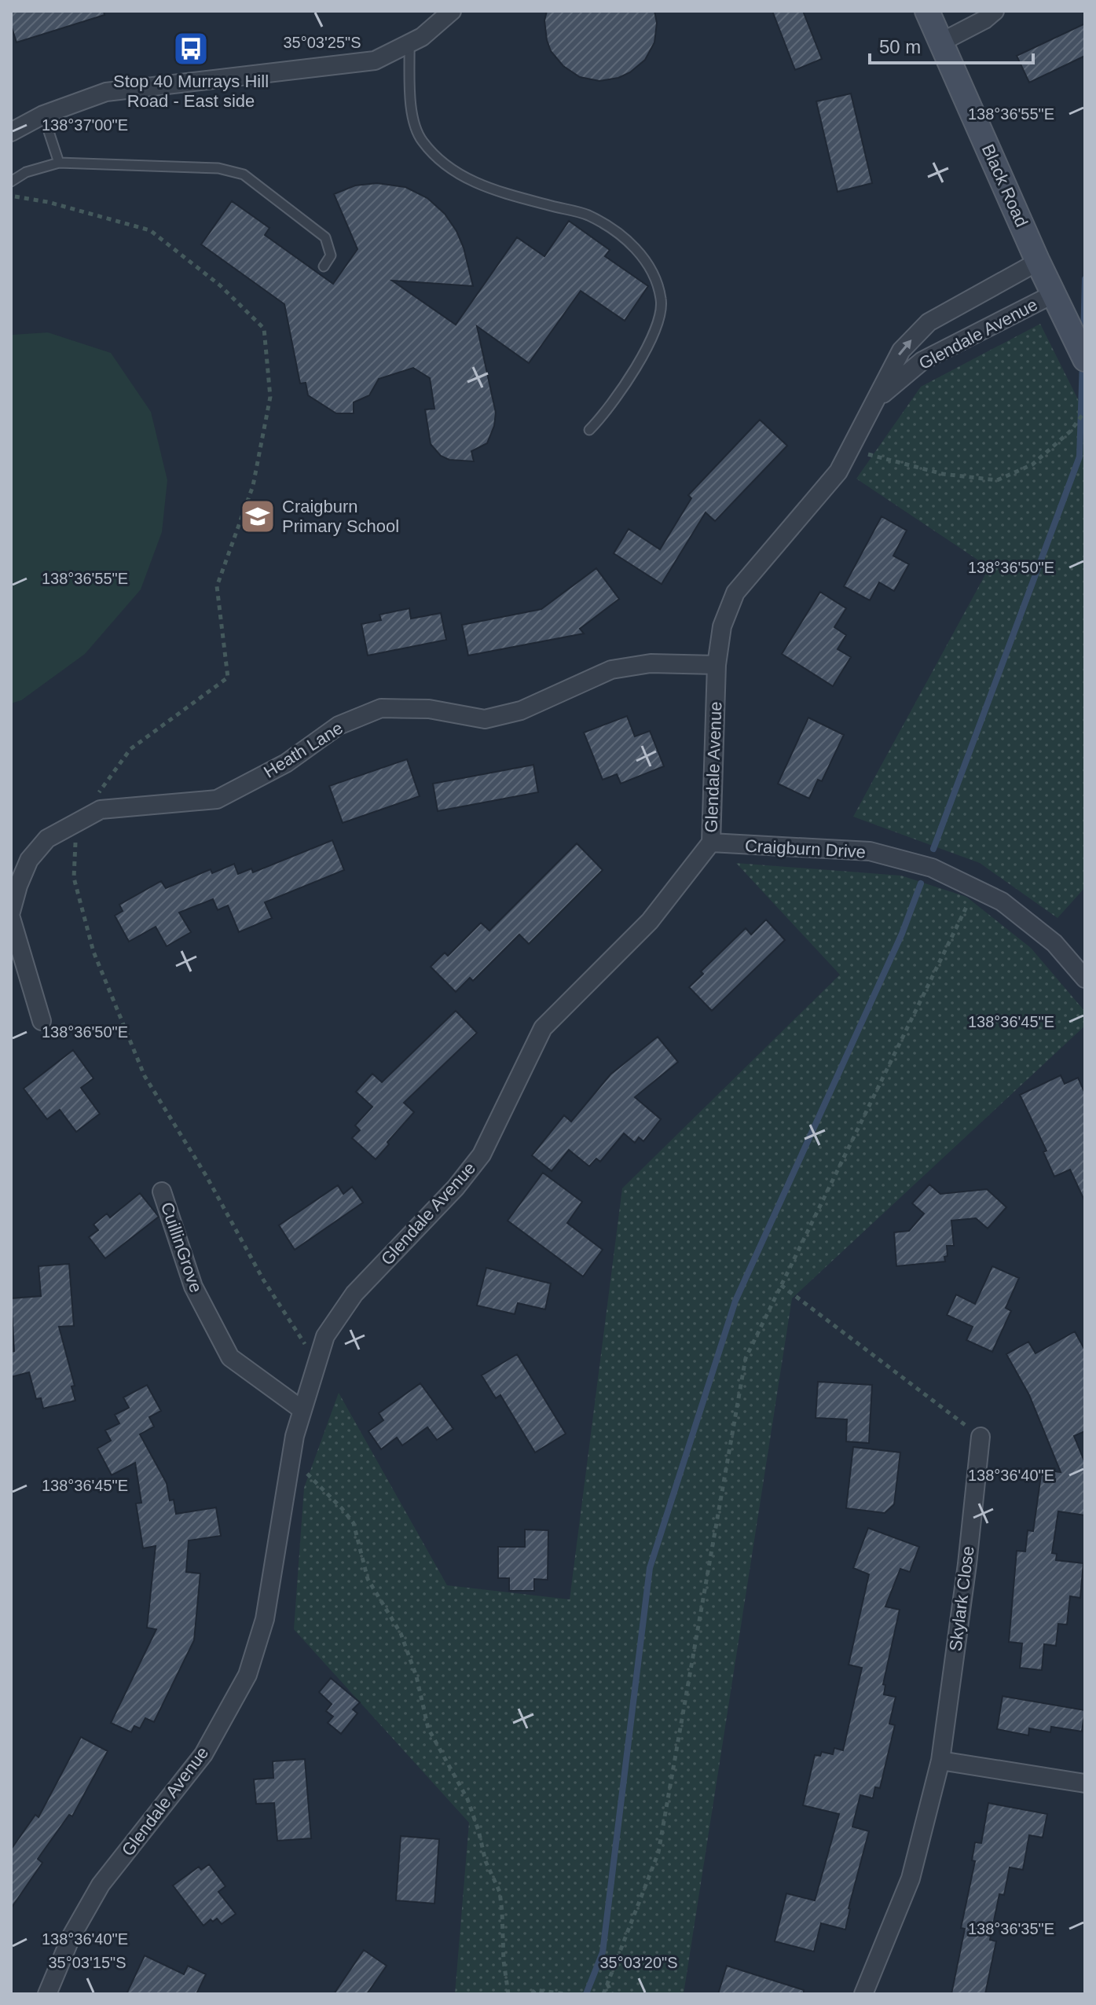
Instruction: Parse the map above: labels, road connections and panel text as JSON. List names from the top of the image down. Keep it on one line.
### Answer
{"streets":{"main road":["Black Road"],"street":["Glendale Avenue","Heath Lane","Craigburn Drive","CuillinGrove","Skylark Close"]},"crossings":[["Black Road","Glendale Avenue"],["Glendale Avenue","Heath Lane"],["Glendale Avenue","Craigburn Drive"],["Glendale Avenue","CuillinGrove"]],"places":{"bus stop":["Stop 40 Murrays Hill Road - East side"],"school or university":["Craigburn Primary School"]},"scale_bar":"50 m","coordinates":["35°03'25\"S","138°36'55\"E","138°37'00\"E","138°36'50\"E","138°36'45\"E","138°36'40\"E","138°36'35\"E","35°03'15\"S","35°03'20\"S"]}
